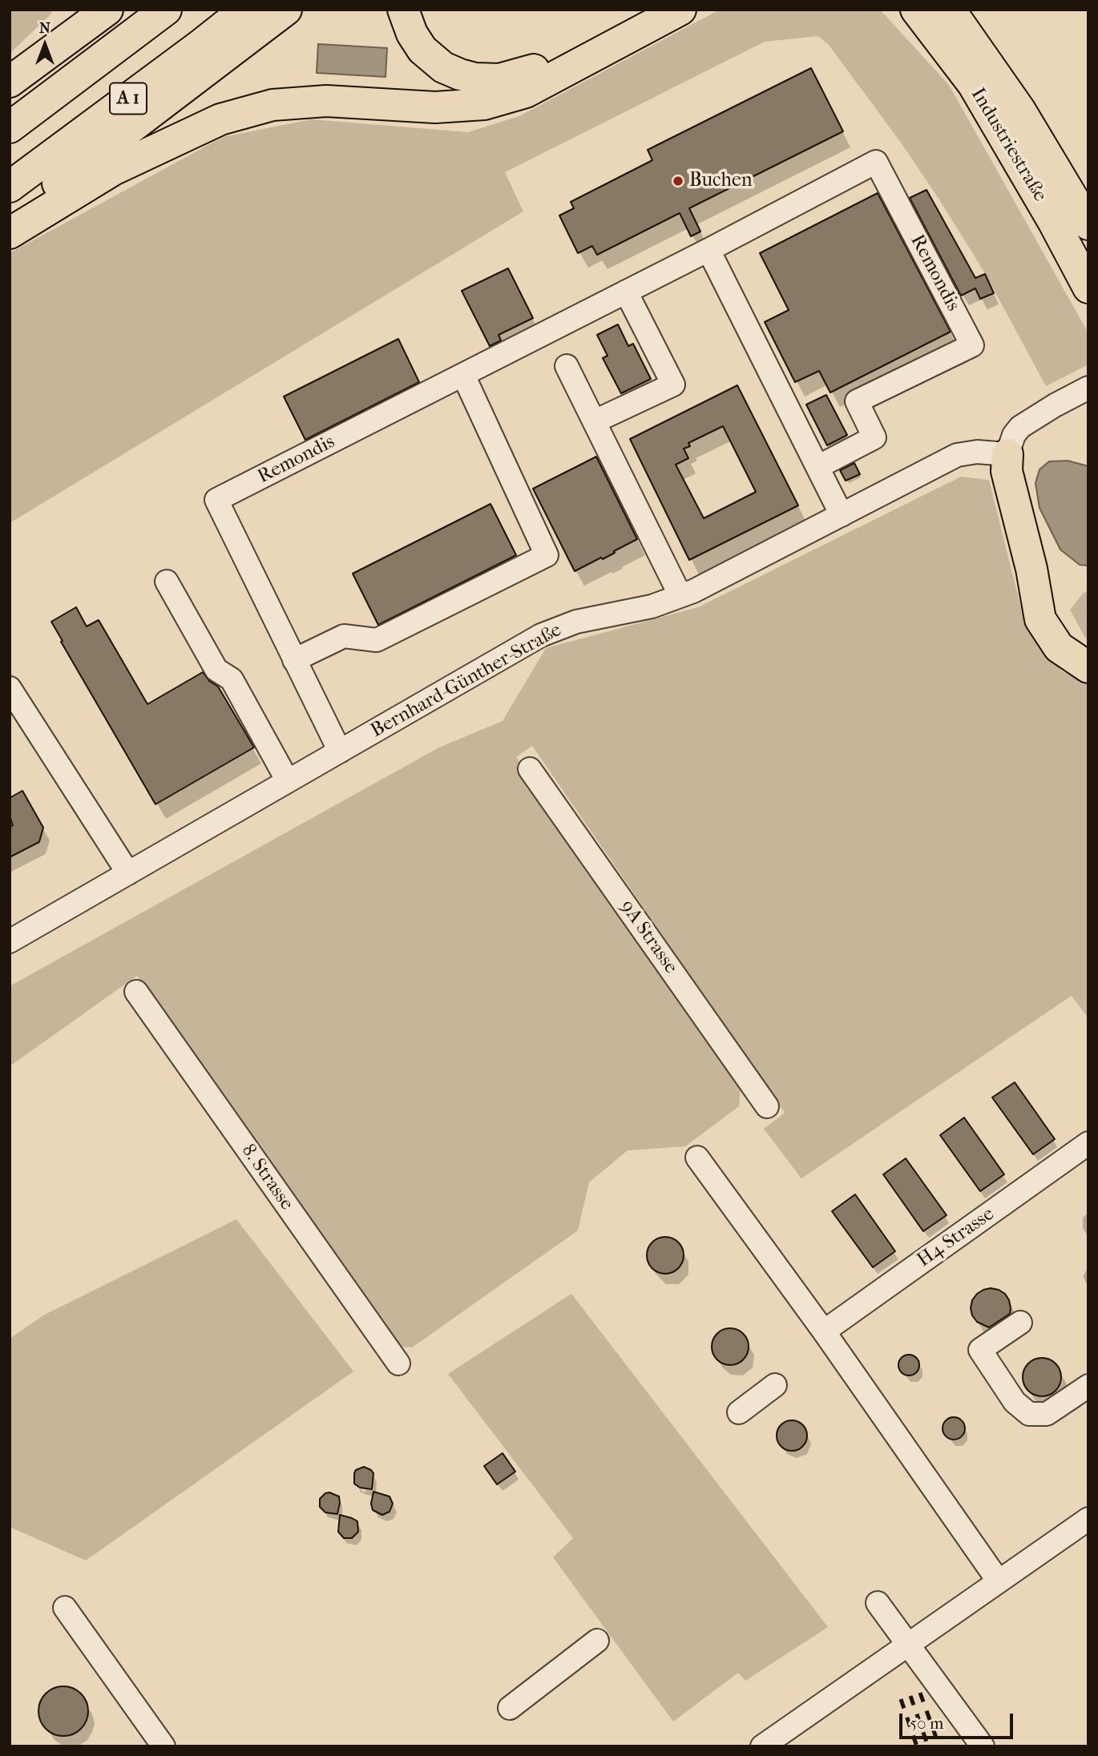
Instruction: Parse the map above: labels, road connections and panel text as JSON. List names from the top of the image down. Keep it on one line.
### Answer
{"streets":{"highway":["A 1","Industriestraße"],"street":["Remondis","Bernhard-Günther-Straße","9A Strasse","8. Strasse","H4 Strasse"]},"crossings":[["Remondis","Bernhard-Günther-Straße"]],"places":["Buchen"],"scale_bar":"50 m","north":"top"}
